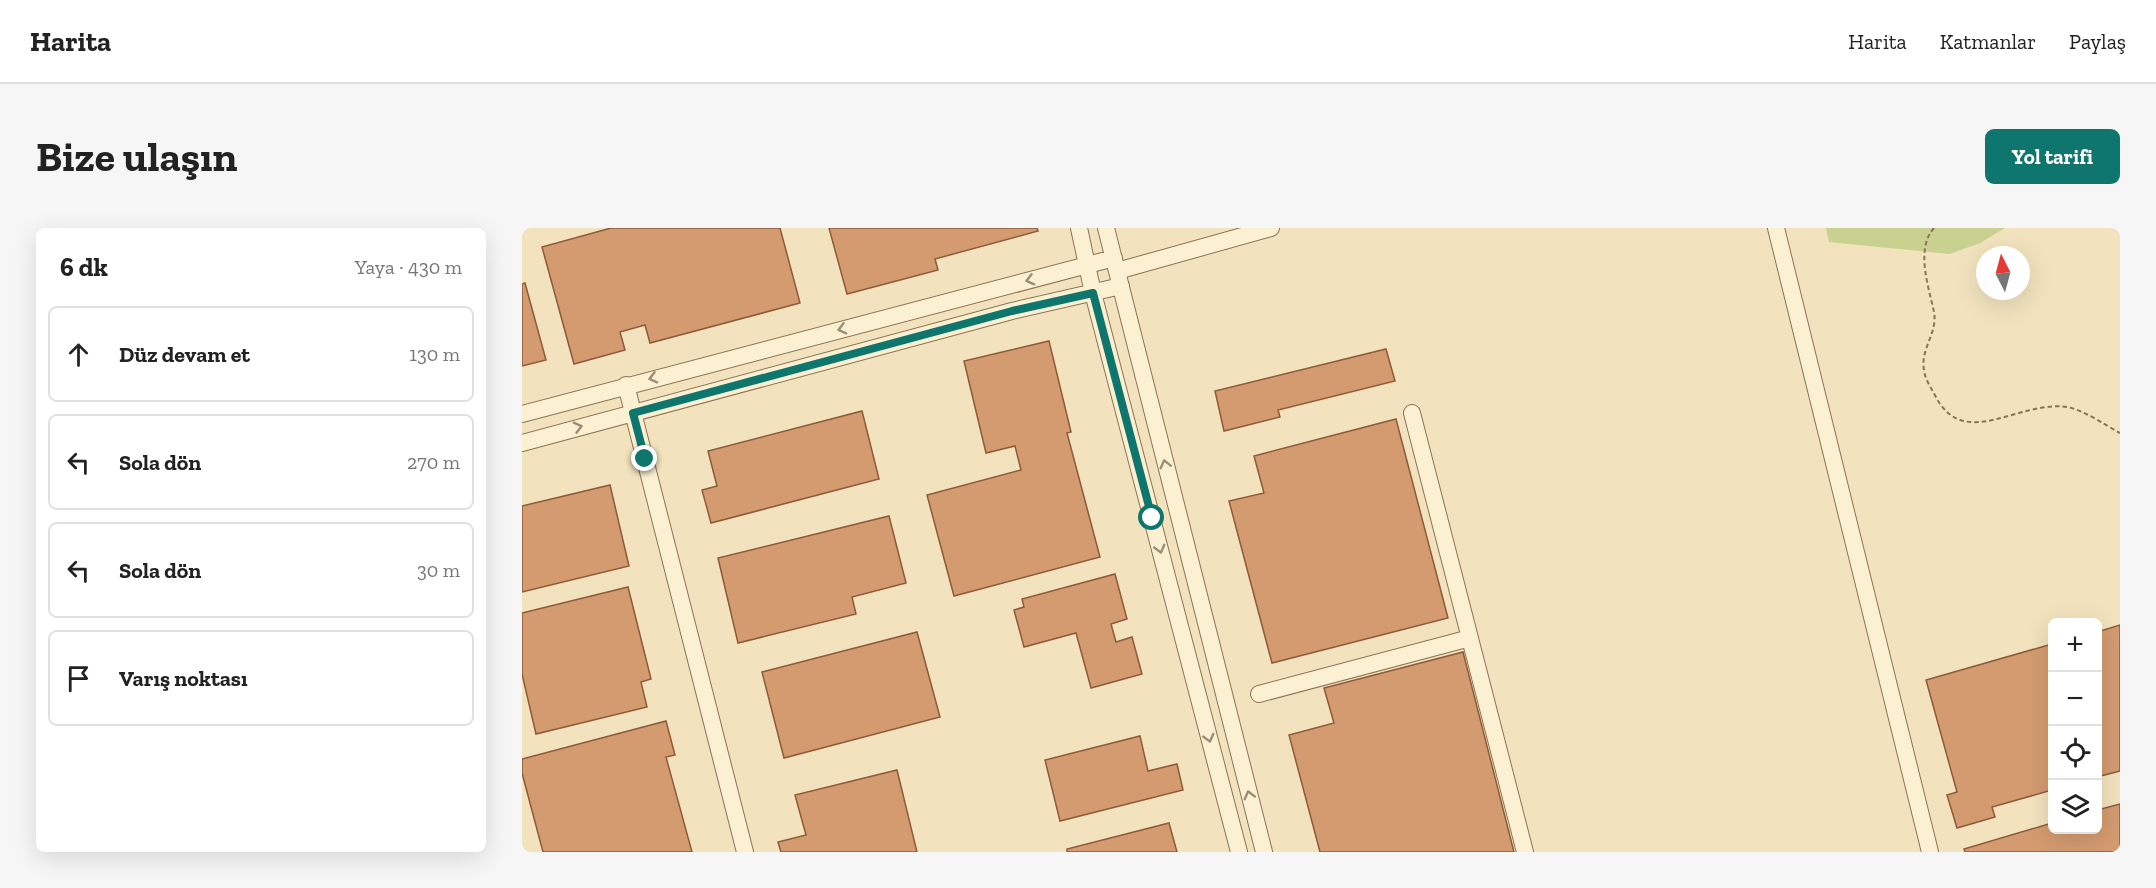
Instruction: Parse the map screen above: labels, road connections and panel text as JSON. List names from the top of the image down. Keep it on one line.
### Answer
{"north":"top","page":{"header":"Harita","nav":["Harita","Katmanlar","Paylaş"],"buttons":"Yol tarifi","title":"Bize ulaşın","heading":["6 dk","Yaya · 430 m"],"list":[["Düz devam et","130 m"],["Sola dön","270 m"],["Sola dön","30 m"],"Varış noktası"],"map_buttons":["+","−"]}}
